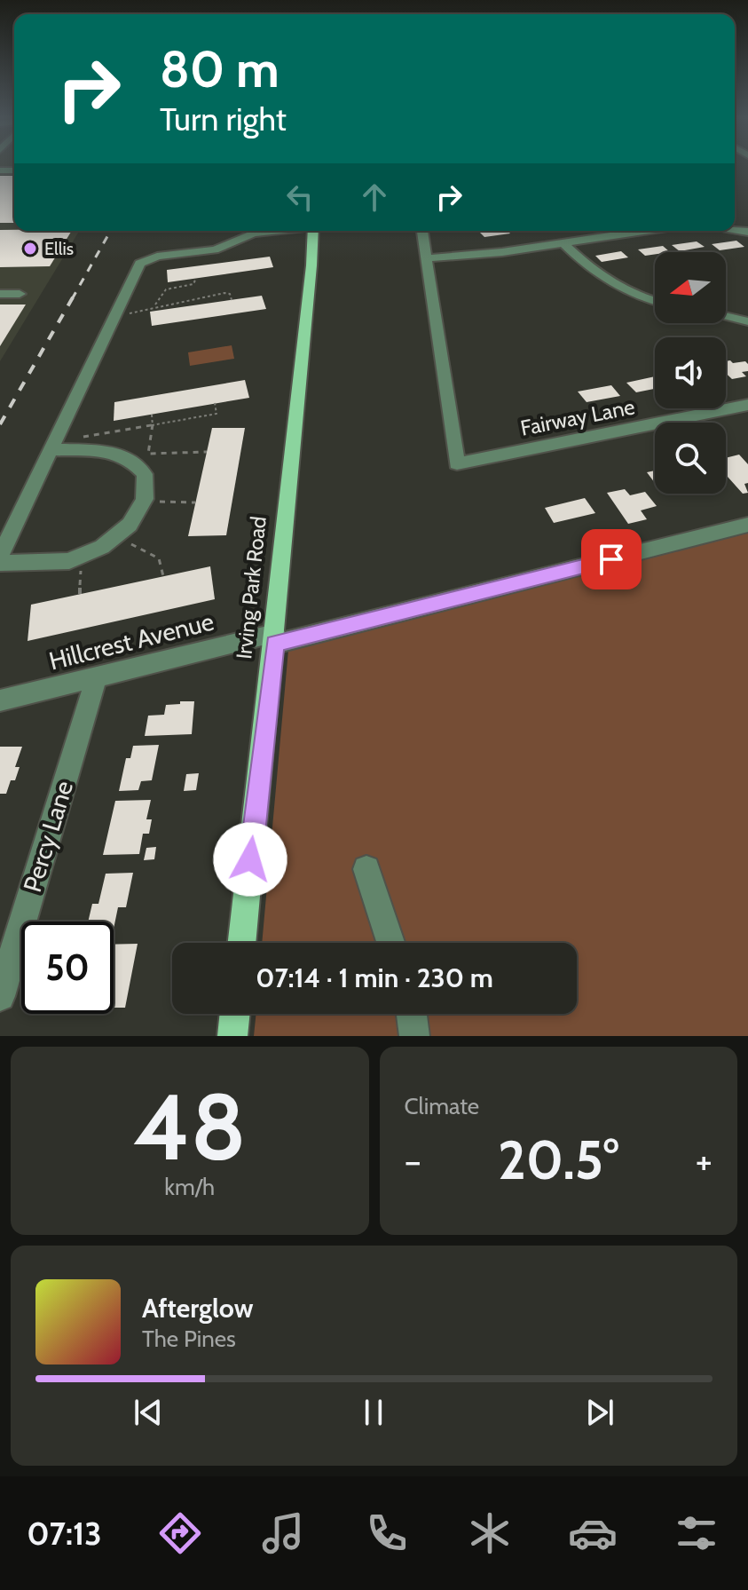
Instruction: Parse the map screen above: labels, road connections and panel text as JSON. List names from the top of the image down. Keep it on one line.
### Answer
{"streets":{"main road":["Irving Park Road"],"street":["Fairway Lane","Hillcrest Avenue","Percy Lane"]},"crossings":[["Irving Park Road","Hillcrest Avenue"],["Hillcrest Avenue","Percy Lane"]],"places":["Ellis"],"north":"left","page":{"turn":["80 m","Turn right"],"limit":"50","trip":"07:14 · 1 min · 230 m","tile":[["48","km/h"],"Climate"],"heat":["−","20.5°","+"],"song":["Afterglow","The Pines"],"tabs":"07:13"}}
